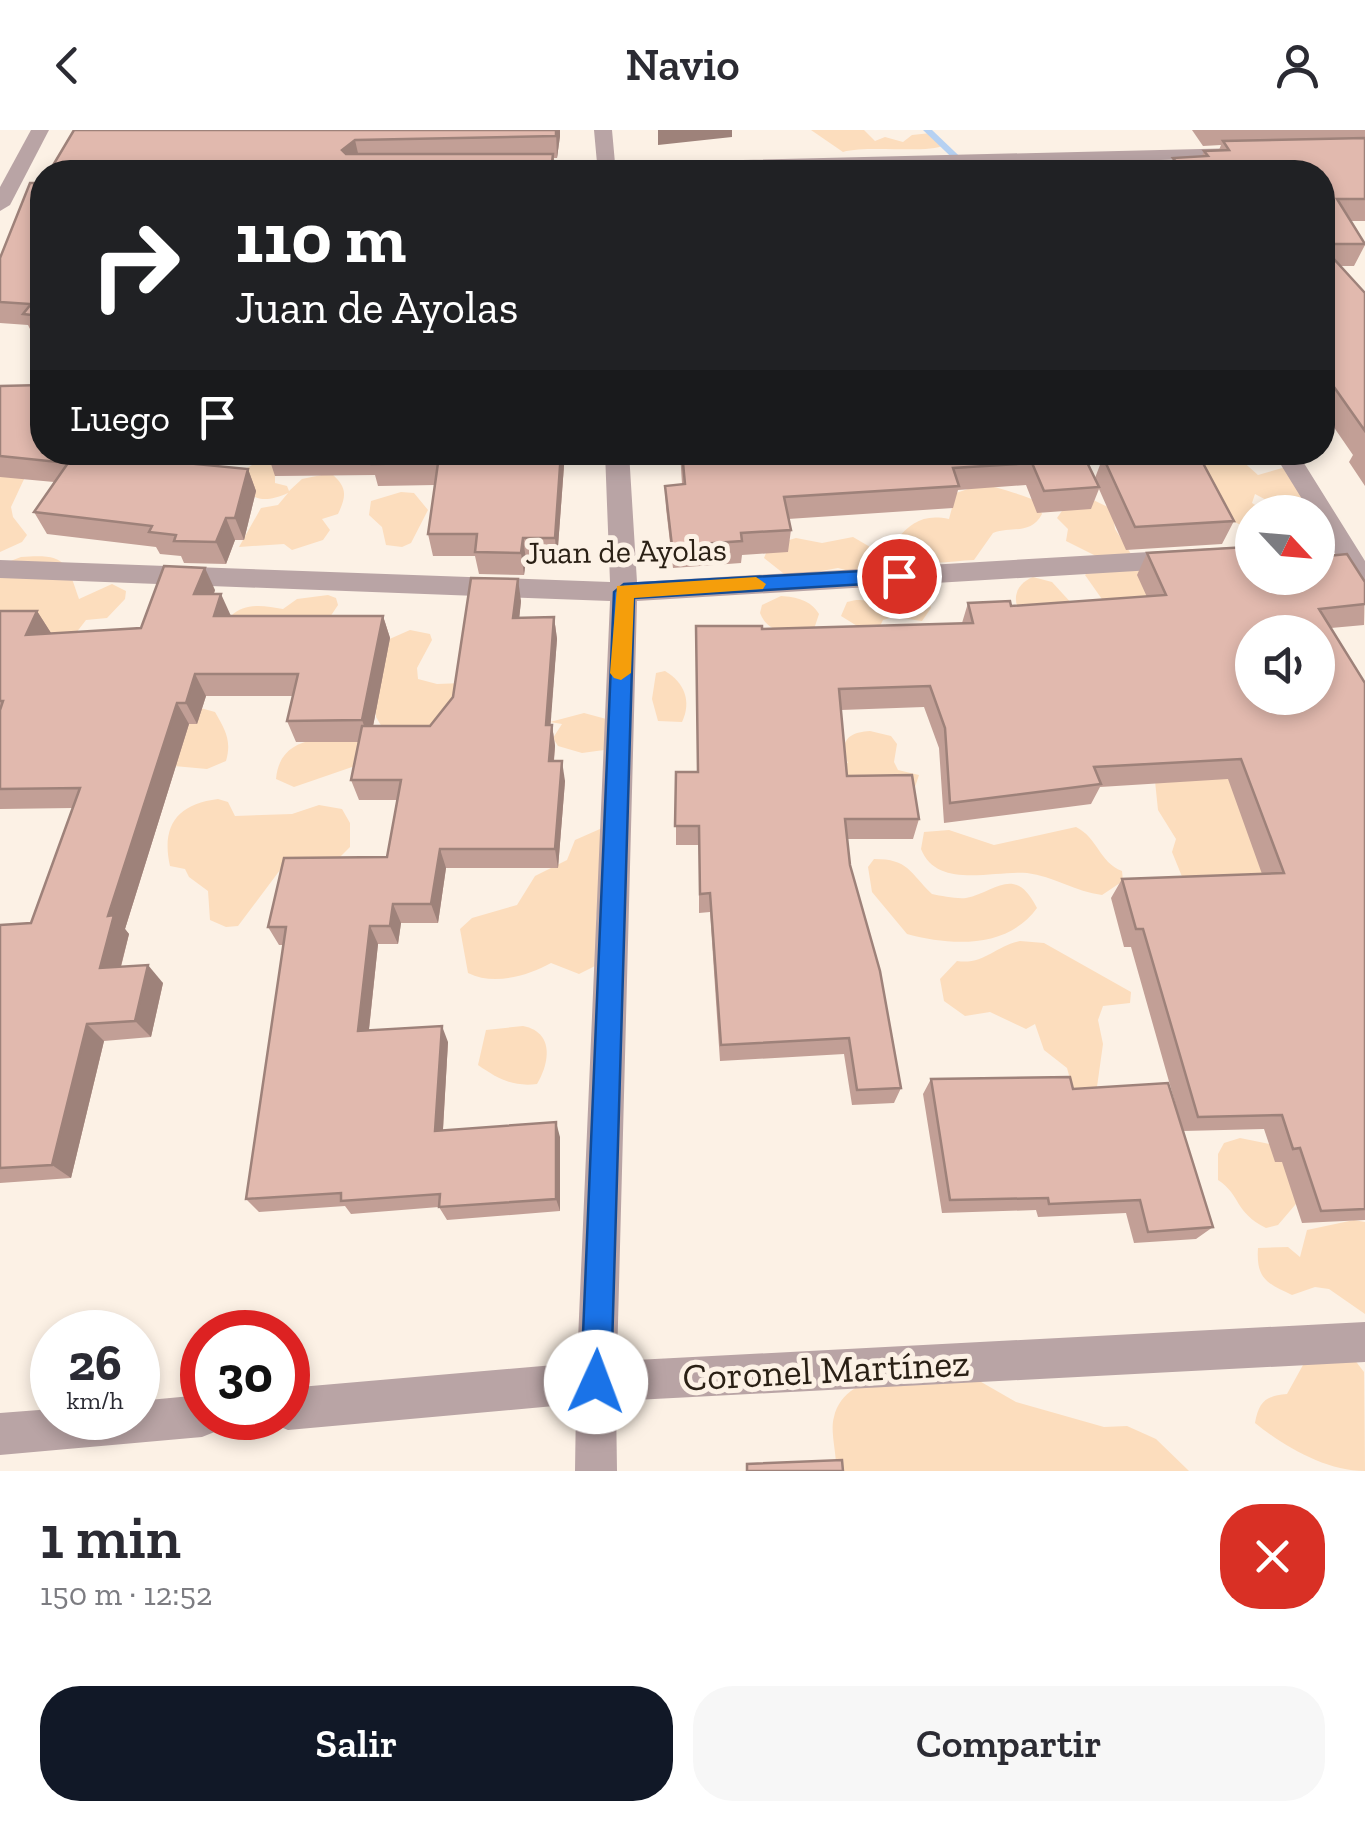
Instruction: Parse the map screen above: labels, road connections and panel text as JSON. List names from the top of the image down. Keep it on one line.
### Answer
{"streets":{"street":["Juan de Ayolas","Coronel Martínez"]},"north":"bottom right","page":{"header":"Navio","turn":["110 m","Juan de Ayolas"],"then":"Luego","speed":"26 km/h","limit":"30","heading":["1 min","150 m · 12:52"],"buttons":["Salir","Compartir"]}}
